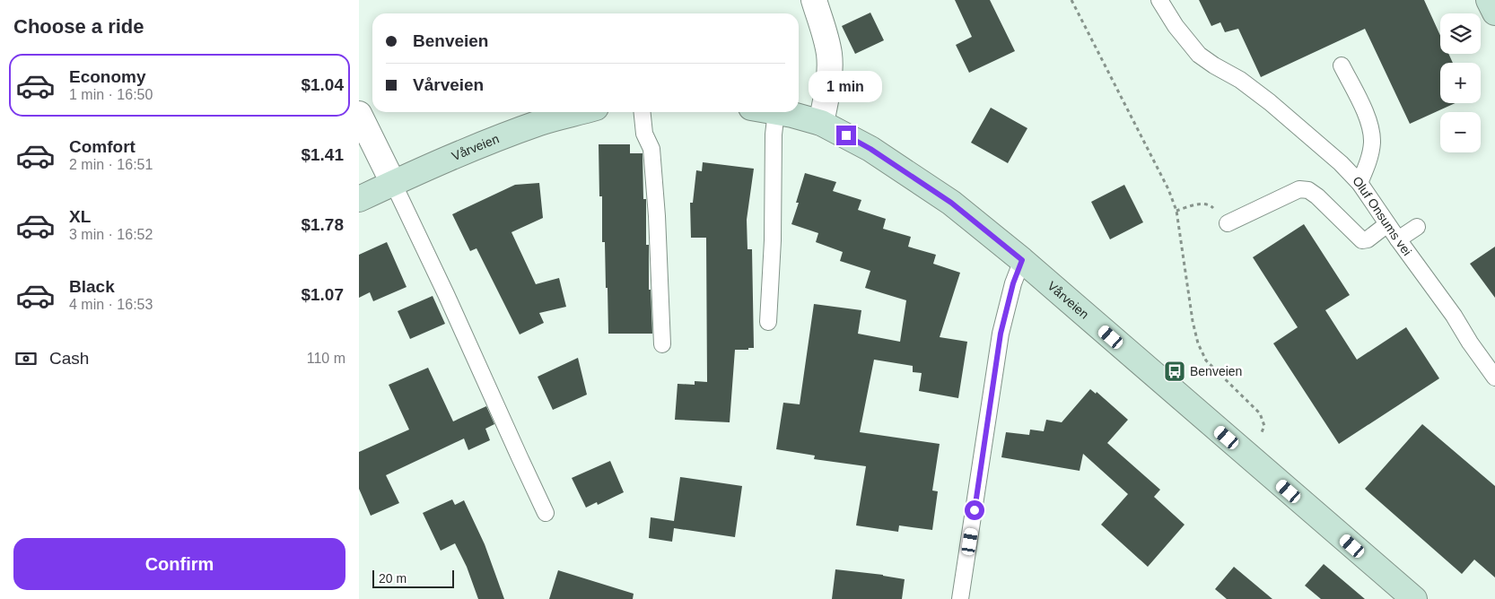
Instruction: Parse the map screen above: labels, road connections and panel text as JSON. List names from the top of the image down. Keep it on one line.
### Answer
{"streets":{"street":["Vårveien"],"lane":["Oluf Onsums vei"]},"places":{"bus stop":["Benveien"]},"scale_bar":"20 m","page":{"heading":"Choose a ride","map_buttons":["+","−"],"banner":["Benveien","Vårveien"],"list":[{"name":"Economy","note":"1 min · 16:50","value":"$1.04"},{"name":"Comfort","note":"2 min · 16:51","value":"$1.41"},{"name":"XL","note":"3 min · 16:52","value":"$1.78"},{"name":"Black","note":"4 min · 16:53","value":"$1.07"}],"bubble":"1 min","pay":["Cash","110 m"],"buttons":"Confirm","scale":"20 m"}}
